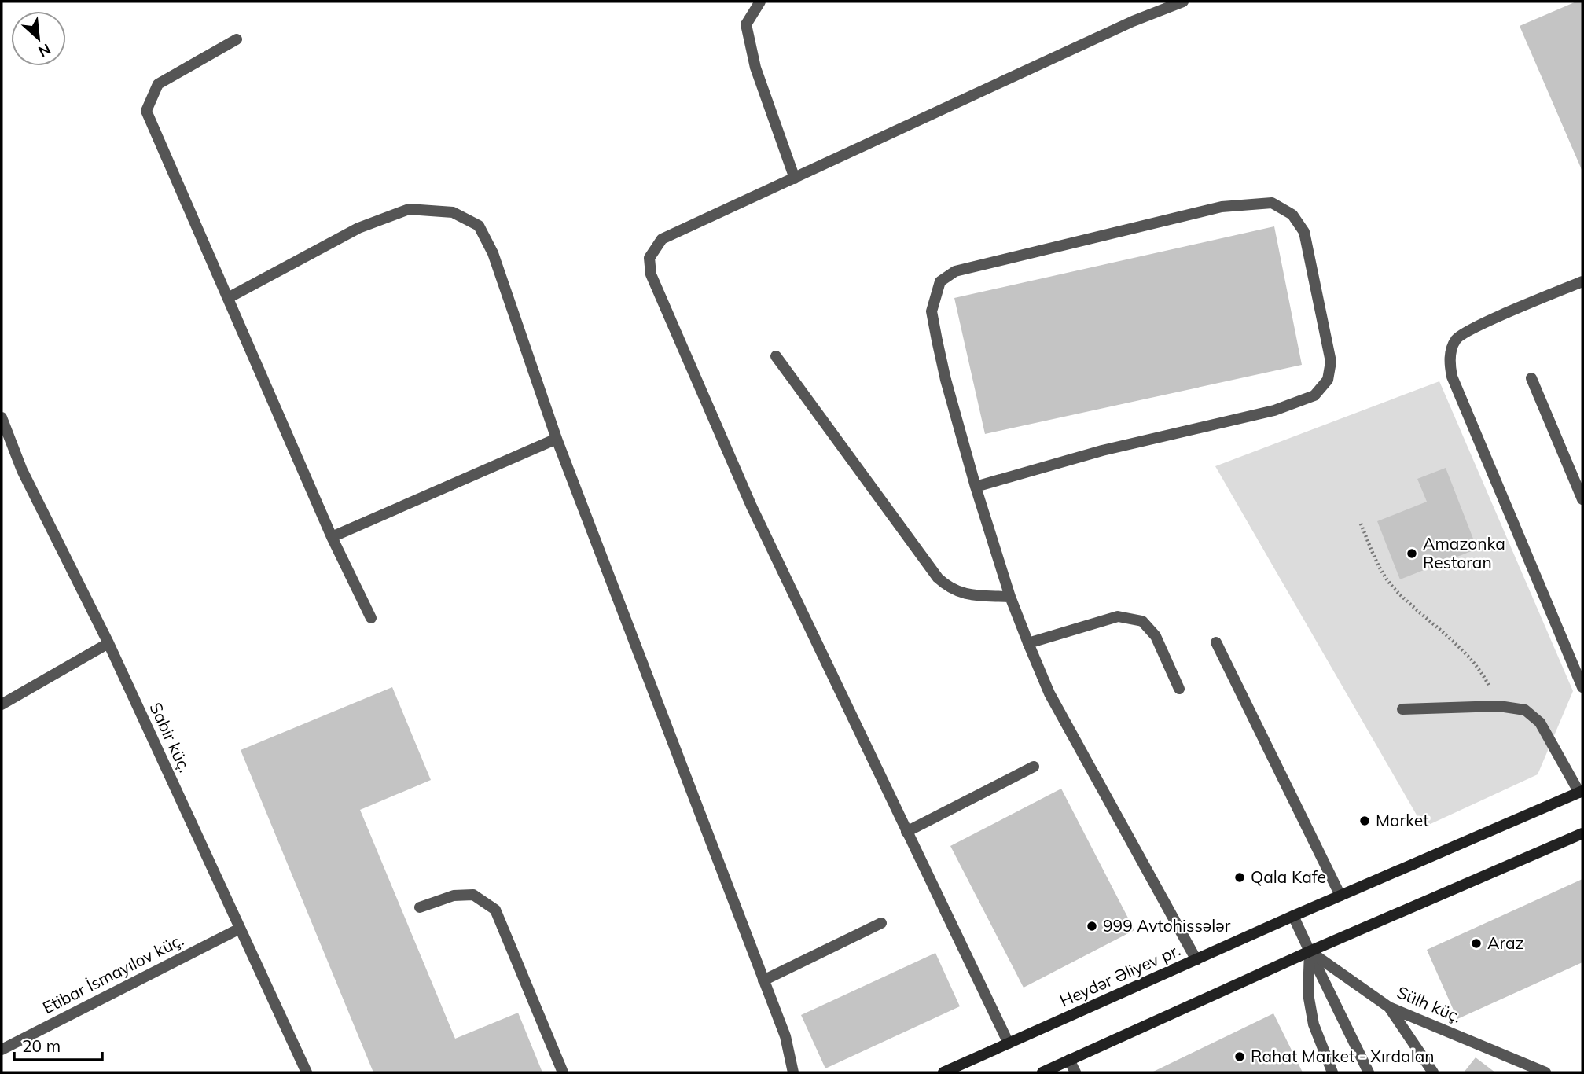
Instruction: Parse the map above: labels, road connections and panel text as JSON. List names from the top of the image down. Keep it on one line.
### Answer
{"streets":{"main road":["Heydər Əliyev pr."],"street":["Sabir küç.","Etibar İsmayılov küç.","Sülh küç."]},"crossings":[["Sabir küç.","Etibar İsmayılov küç."]],"places":["Amazonka Restoran","Market","Qala Kafe","999 Avtohissələr","Araz","Rahat Market - Xırdalan"],"scale_bar":"20 m","north":"bottom right"}
